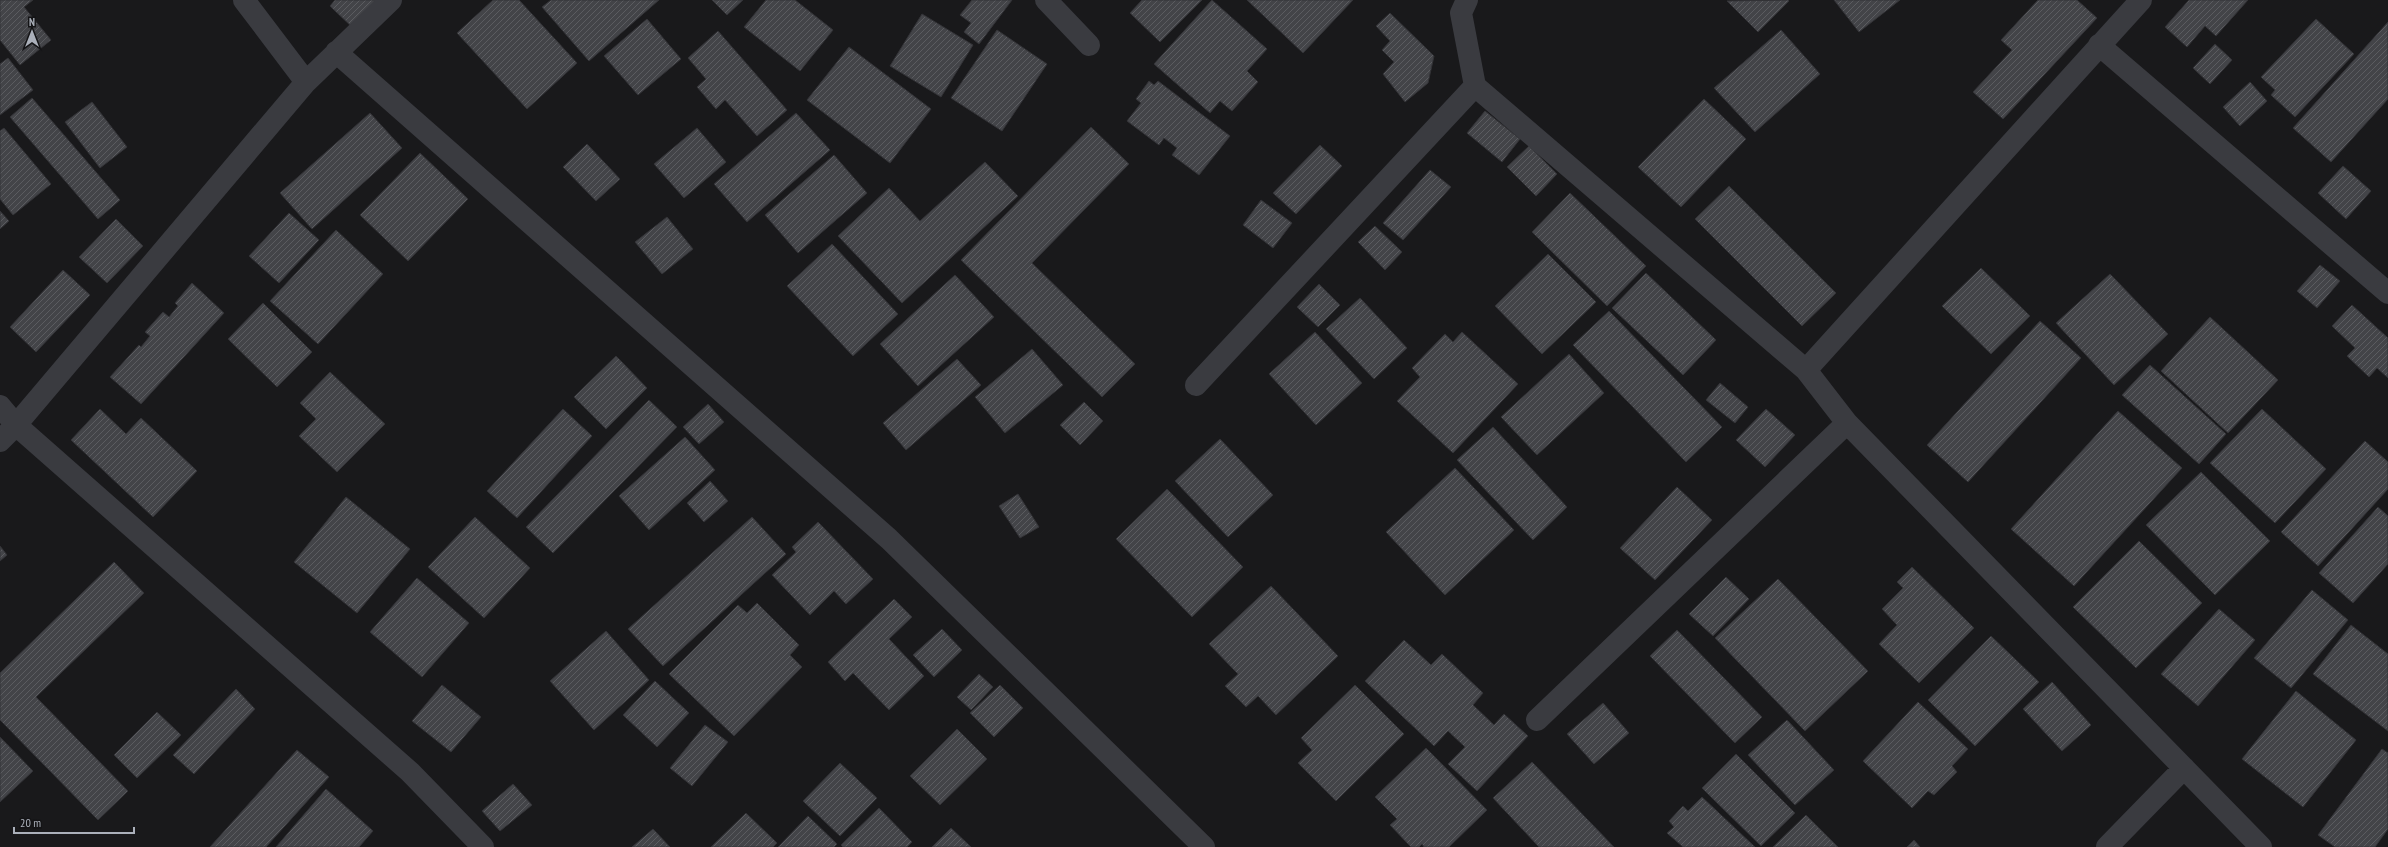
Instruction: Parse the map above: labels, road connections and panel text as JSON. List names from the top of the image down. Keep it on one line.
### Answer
{"scale_bar":"20 m","north":"top"}
